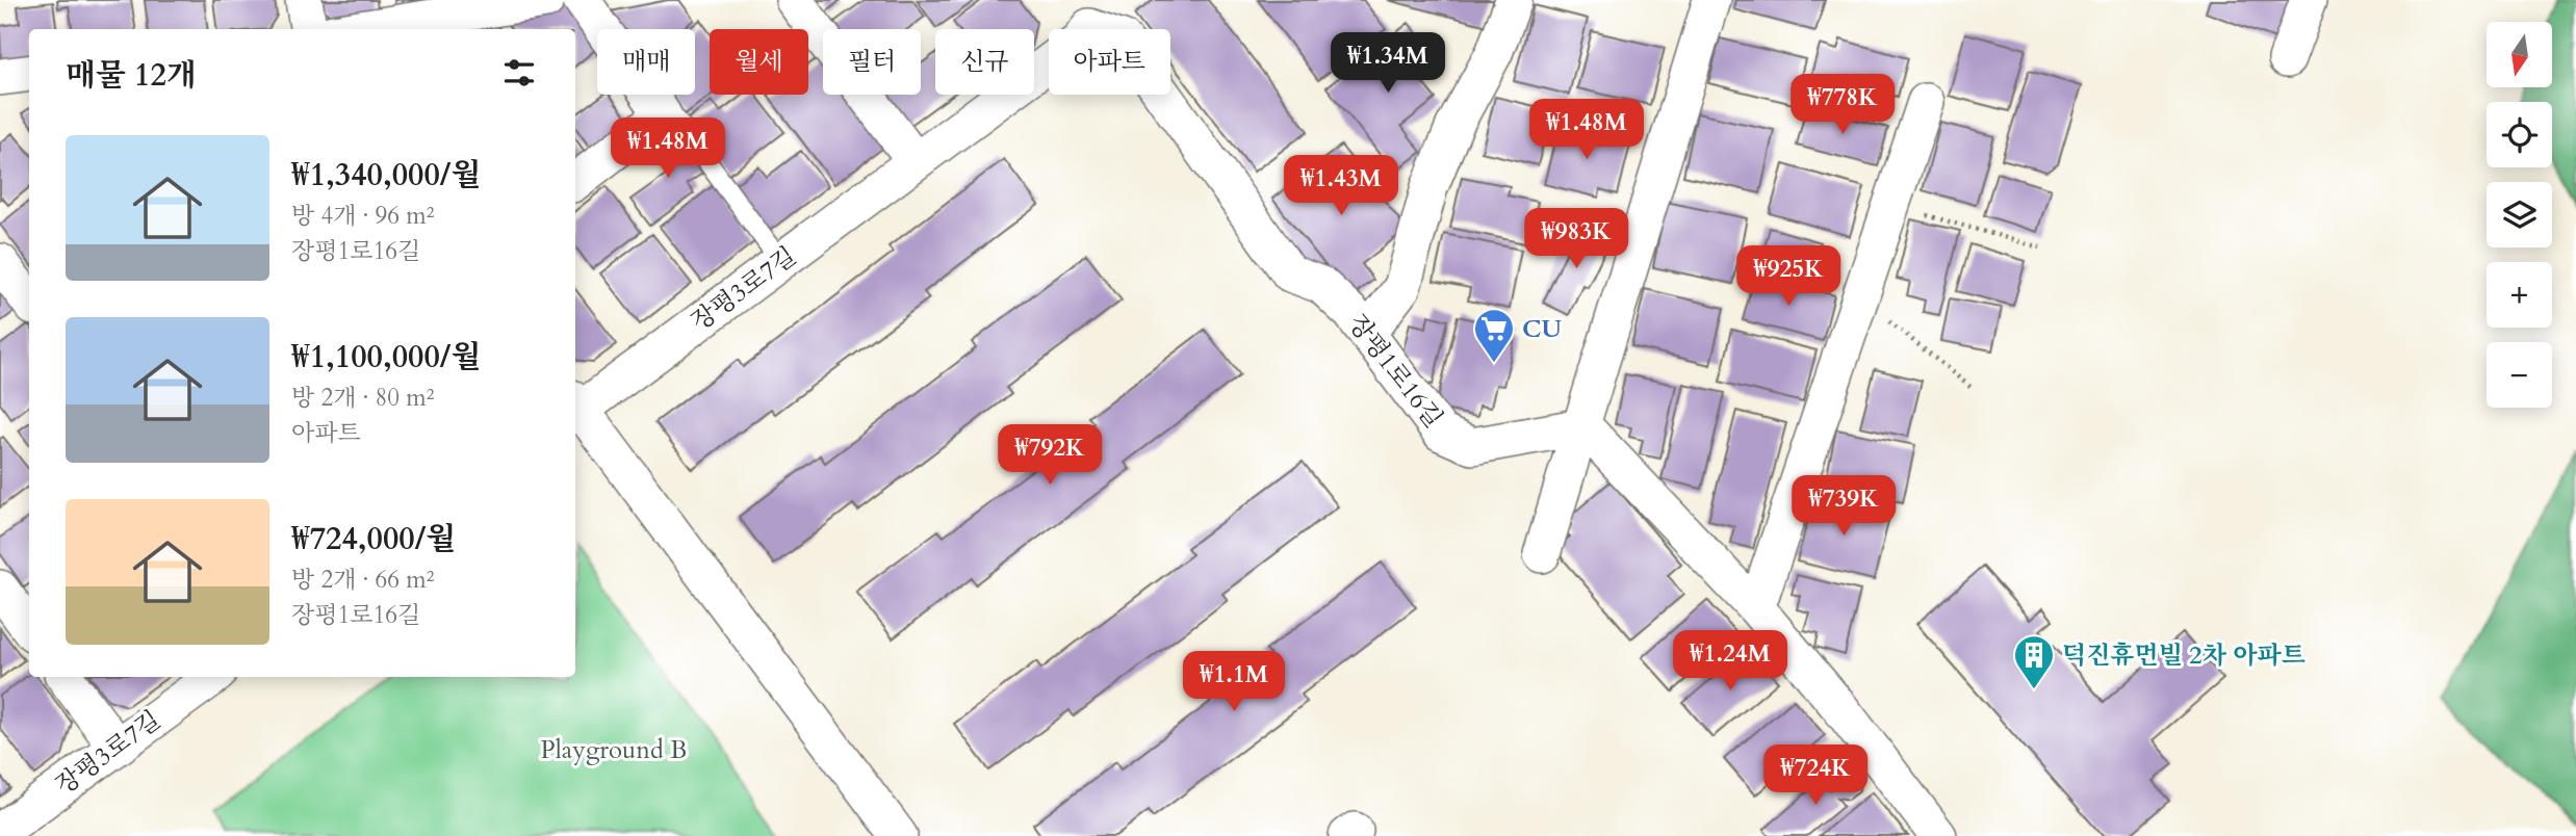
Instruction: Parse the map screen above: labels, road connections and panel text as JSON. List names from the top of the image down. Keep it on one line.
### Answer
{"streets":{"street":["장평3로7길","장평1로16길"]},"crossings":[["장평3로7길","장평1로16길"]],"parks":["Playground B"],"places":{"supermarket":["CU"],"building":["덕진휴먼빌 2차 아파트"]},"north":"bottom","page":{"map_buttons":["+","−"],"chip":["매매","월세","필터","신규","아파트"],"heading":"매물 12개","price":["₩1.34M","₩778K","₩1.48M","₩1.48M","₩1.43M","₩983K","₩925K","₩792K","₩739K","₩1.24M","₩1.1M","₩724K"],"list":[{"name":"₩1,340,000/월","note":"방 4개 · 96 m² · 장평1로16길"},{"name":"₩1,100,000/월","note":"방 2개 · 80 m² · 아파트"},{"name":"₩724,000/월","note":"방 2개 · 66 m² · 장평1로16길"}]}}
